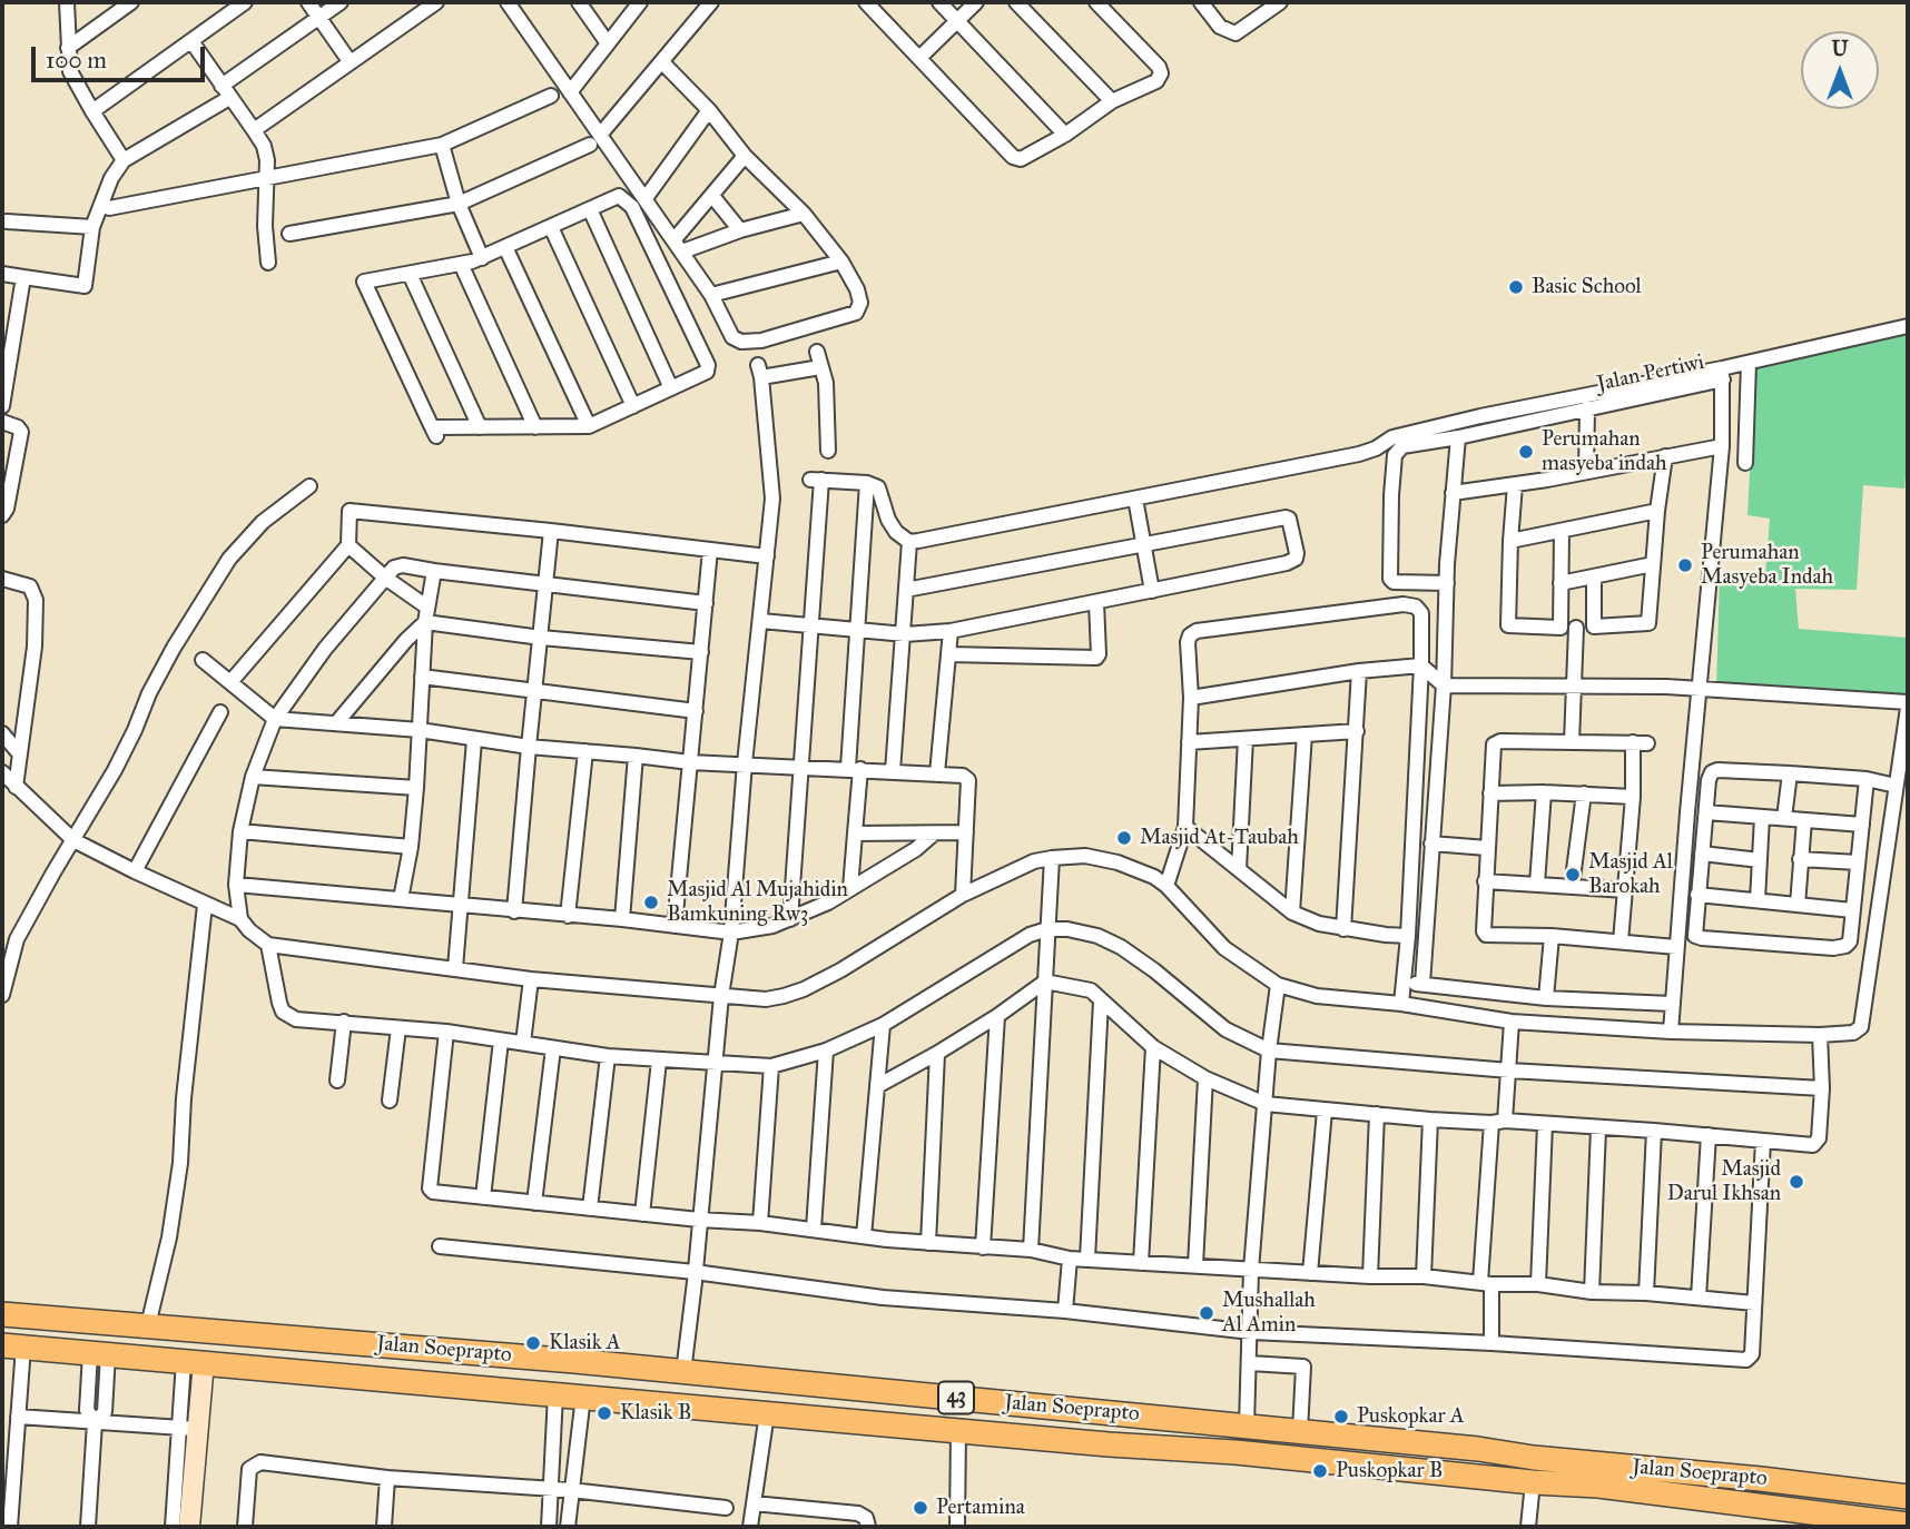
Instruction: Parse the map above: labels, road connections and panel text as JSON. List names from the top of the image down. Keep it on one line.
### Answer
{"streets":{"highway":["Jalan Soeprapto","43"],"street":["Jalan Pertiwi"]},"places":["Basic School","Perumahan masyeba indah","Perumahan Masyeba Indah","Masjid At-Taubah","Masjid Al Barokah","Masjid Al Mujahidin Bamkuning Rw3","Masjid Darul Ikhsan","Mushallah Al Amin","Klasik A","Klasik B","Puskopkar A","Puskopkar B","Pertamina"],"scale_bar":"100 m","north":"top"}
